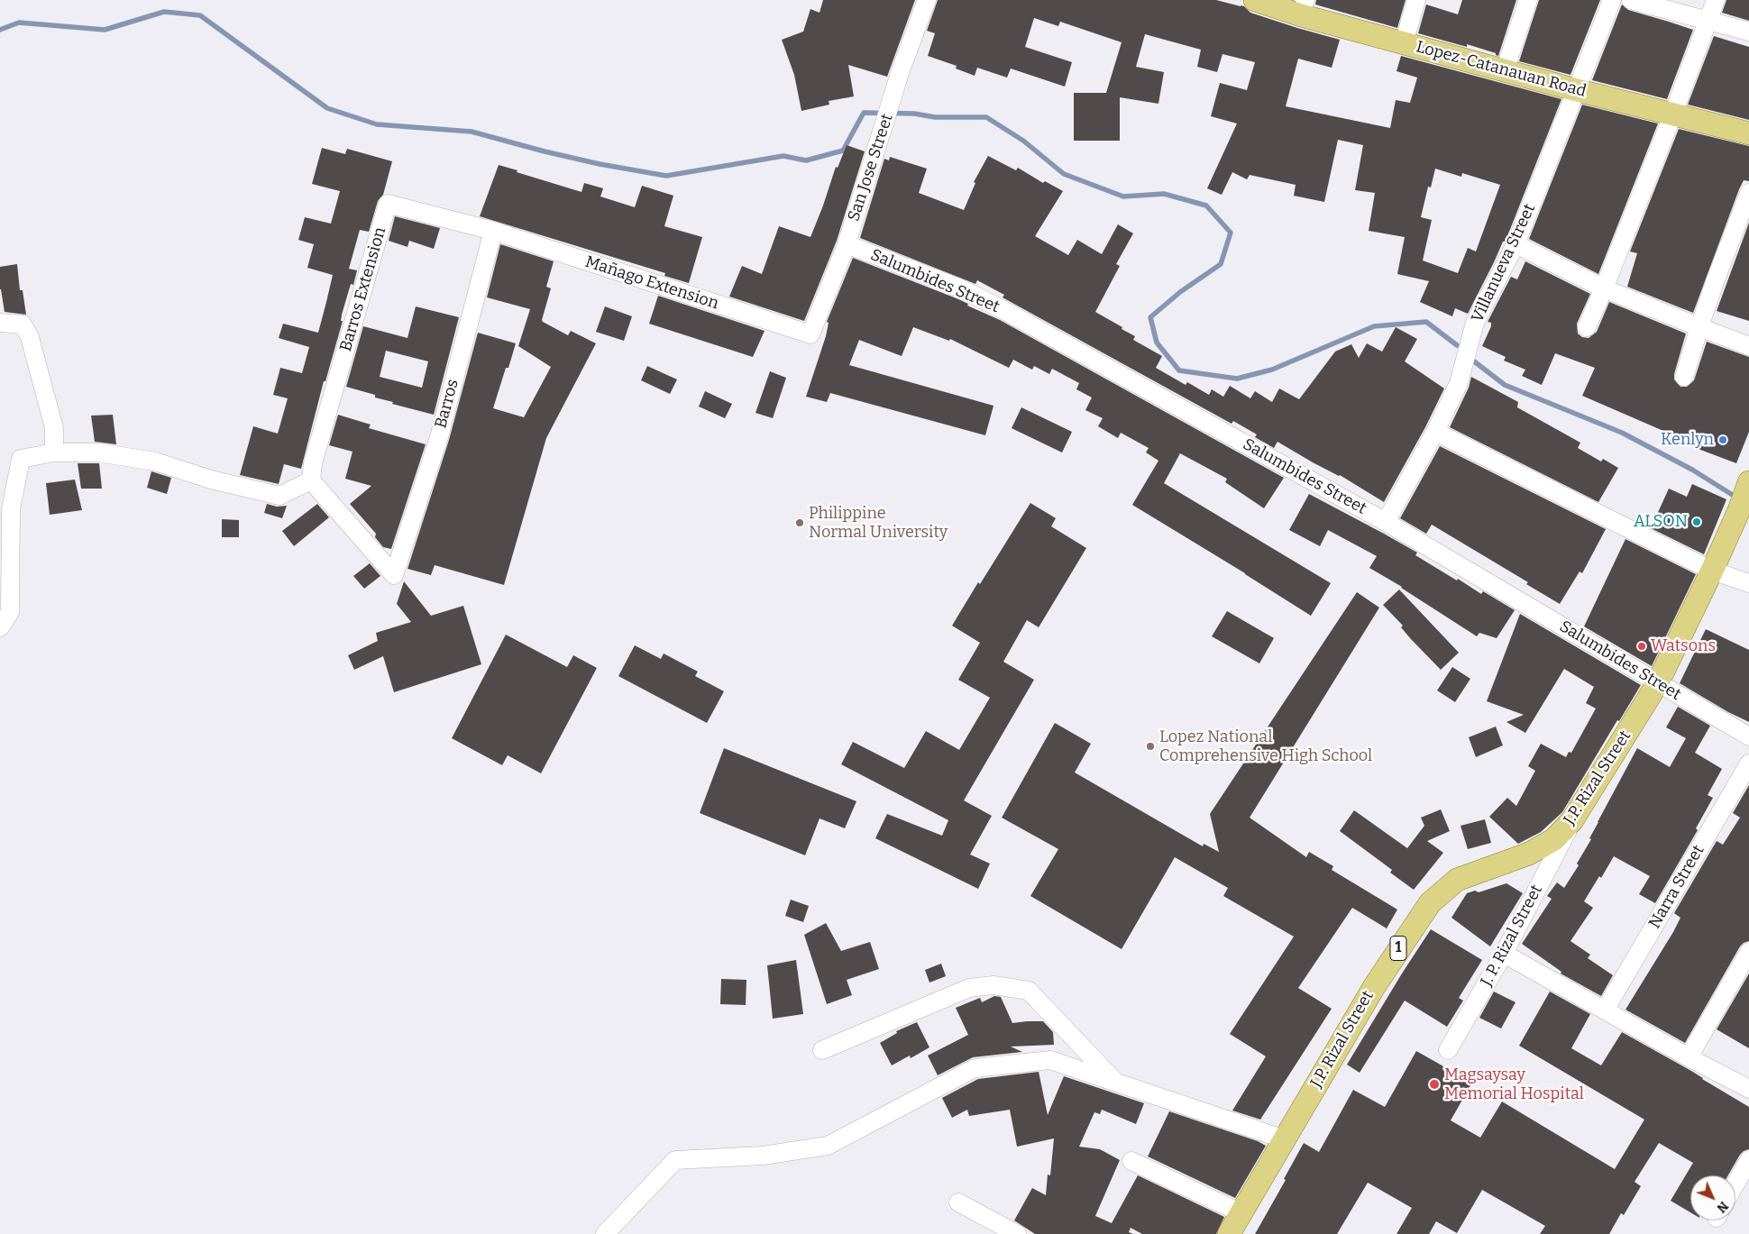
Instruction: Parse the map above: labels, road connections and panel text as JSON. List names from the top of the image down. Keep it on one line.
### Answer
{"streets":{"main road":["Lopez-Catanauan Road","J.P. Rizal Street","1"],"street":["San Jose Street","Villanueva Street","Salumbides Street","Mañago Extension","Barros Extension","Barros","Narra Street","J. P. Rizal Street"]},"crossings":[["Lopez-Catanauan Road","Villanueva Street"],["San Jose Street","Salumbides Street"],["San Jose Street","Mañago Extension"],["Villanueva Street","Salumbides Street"],["Salumbides Street","J.P. Rizal Street"],["Mañago Extension","Barros Extension"],["Mañago Extension","Barros"],["Barros Extension","Barros"],["J.P. Rizal Street","J. P. Rizal Street"]],"places":["Kenlyn","ALSON","Philippine Normal University","Watsons","Lopez National Comprehensive High School","Magsaysay Memorial Hospital"],"north":"bottom right"}
